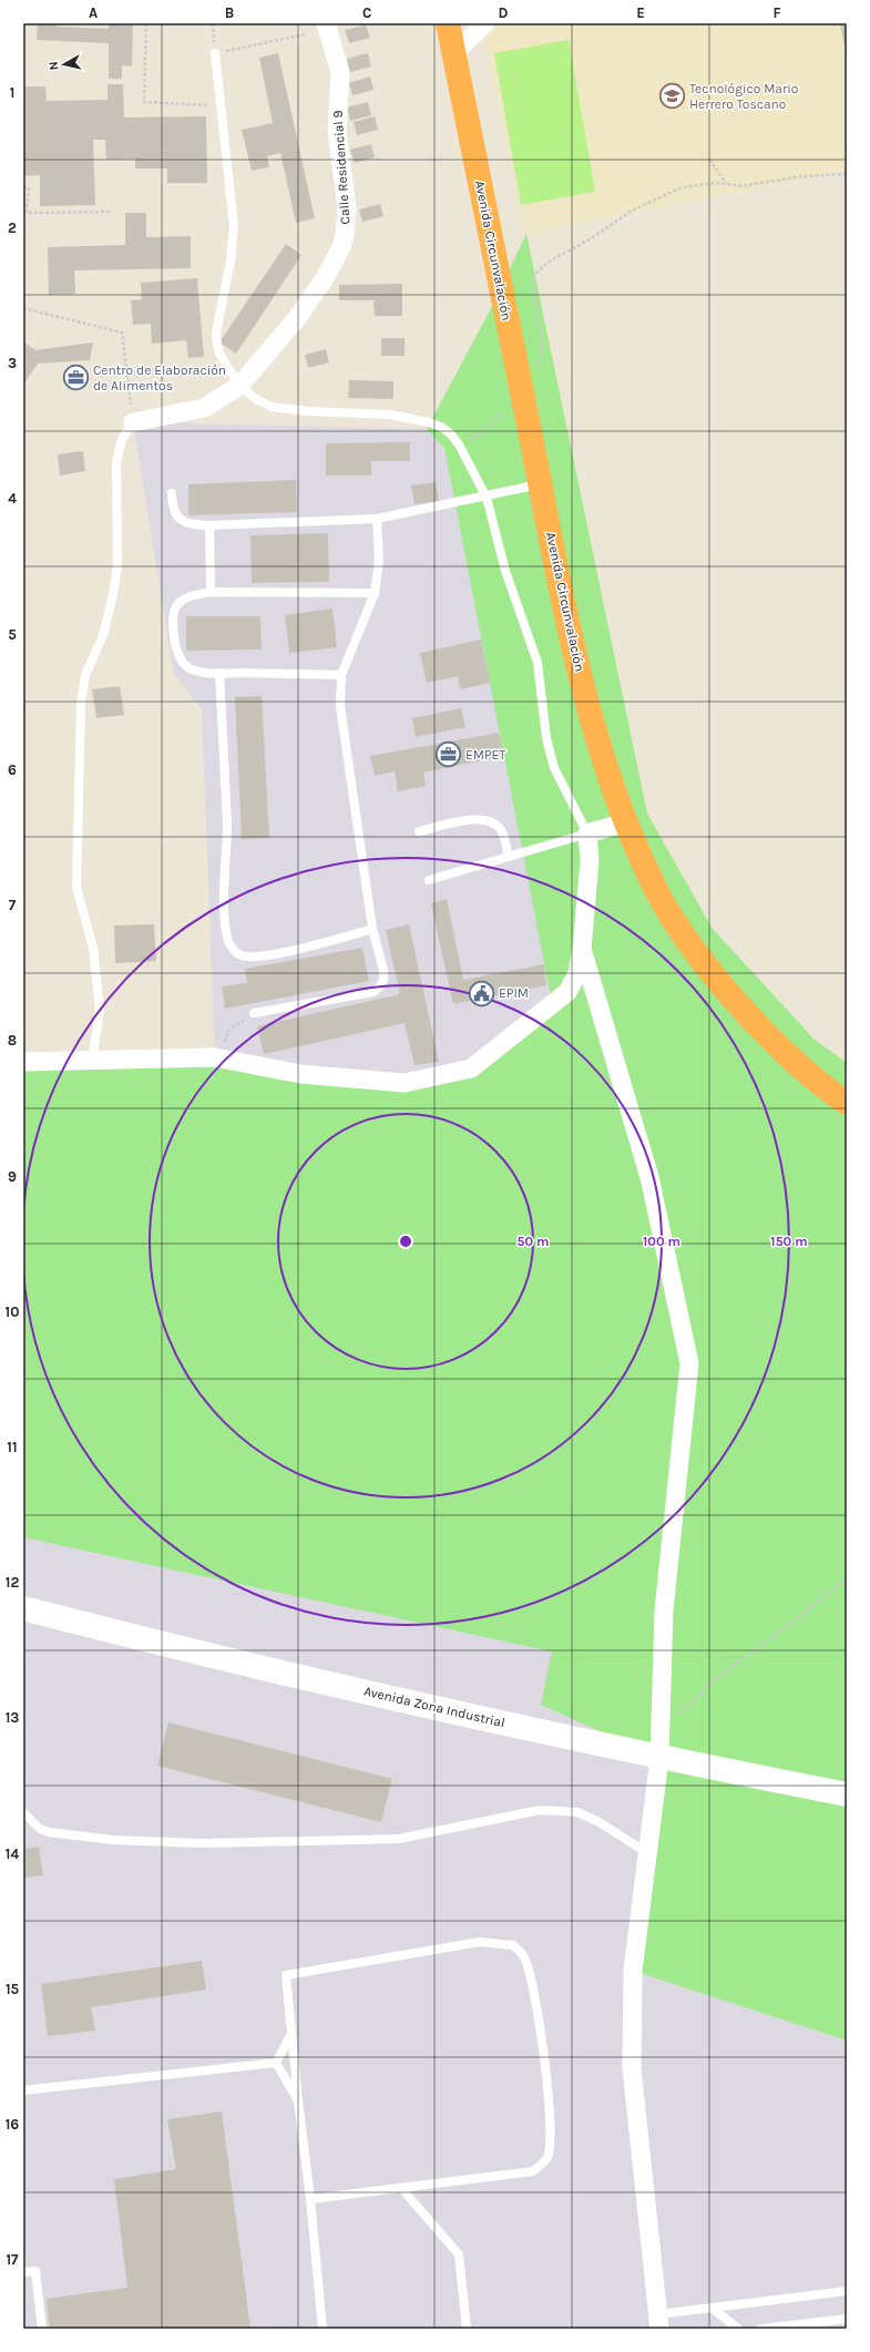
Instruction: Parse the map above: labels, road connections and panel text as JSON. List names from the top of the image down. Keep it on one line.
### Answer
{"streets":{"highway":["Avenida Circunvalación"],"main road":["Avenida Zona Industrial"],"street":["Calle Residencial 9"]},"places":{"school or university":["Tecnológico Mario Herrero Toscano"],"office":["Centro de Elaboración de Alimentos","EMPET"],"public building":["EPIM"]},"north":"left","grid":{"columns":["A","B","C","D","E","F"],"rows":["1","2","3","4","5","6","7","8","9","10","11","12","13","14","15","16","17"]},"rings":["50 m","100 m","150 m"]}
